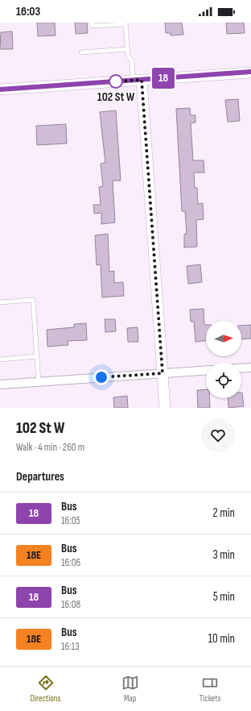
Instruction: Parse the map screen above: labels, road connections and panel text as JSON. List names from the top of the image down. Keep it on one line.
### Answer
{"places":["102 St W"],"lines":["bus line 18"],"north":"right","page":{"status":"16:03","on_map":"18","heading":[["102 St W","Walk · 4 min · 260 m"],"Departures"],"list":[{"mark":"18","name":"Bus","note":"16:05","value":"2 min"},{"mark":"18E","name":"Bus","note":"16:06","value":"3 min"},{"mark":"18","name":"Bus","note":"16:08","value":"5 min"},{"mark":"18E","name":"Bus","note":"16:13","value":"10 min"}],"tabs":["Directions","Map","Tickets"]}}
